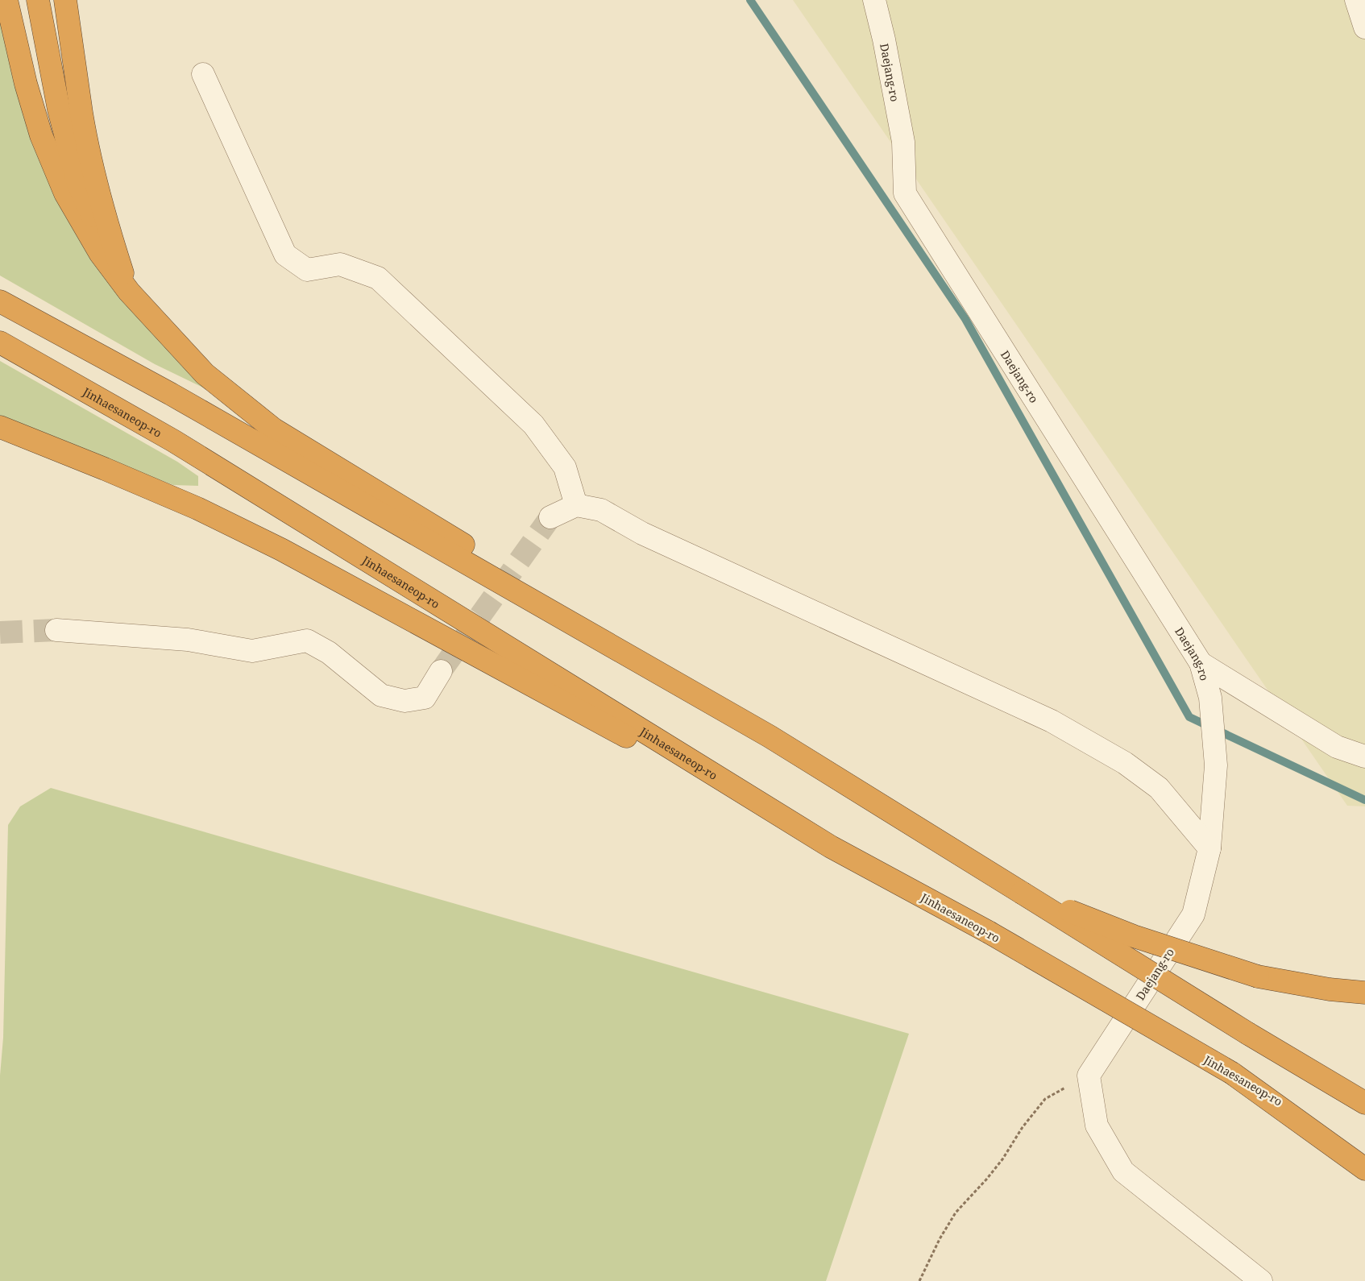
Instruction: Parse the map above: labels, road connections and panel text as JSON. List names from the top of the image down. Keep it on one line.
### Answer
{"streets":{"highway":["Jinhaesaneop-ro"],"street":["Daejang-ro"]}}
